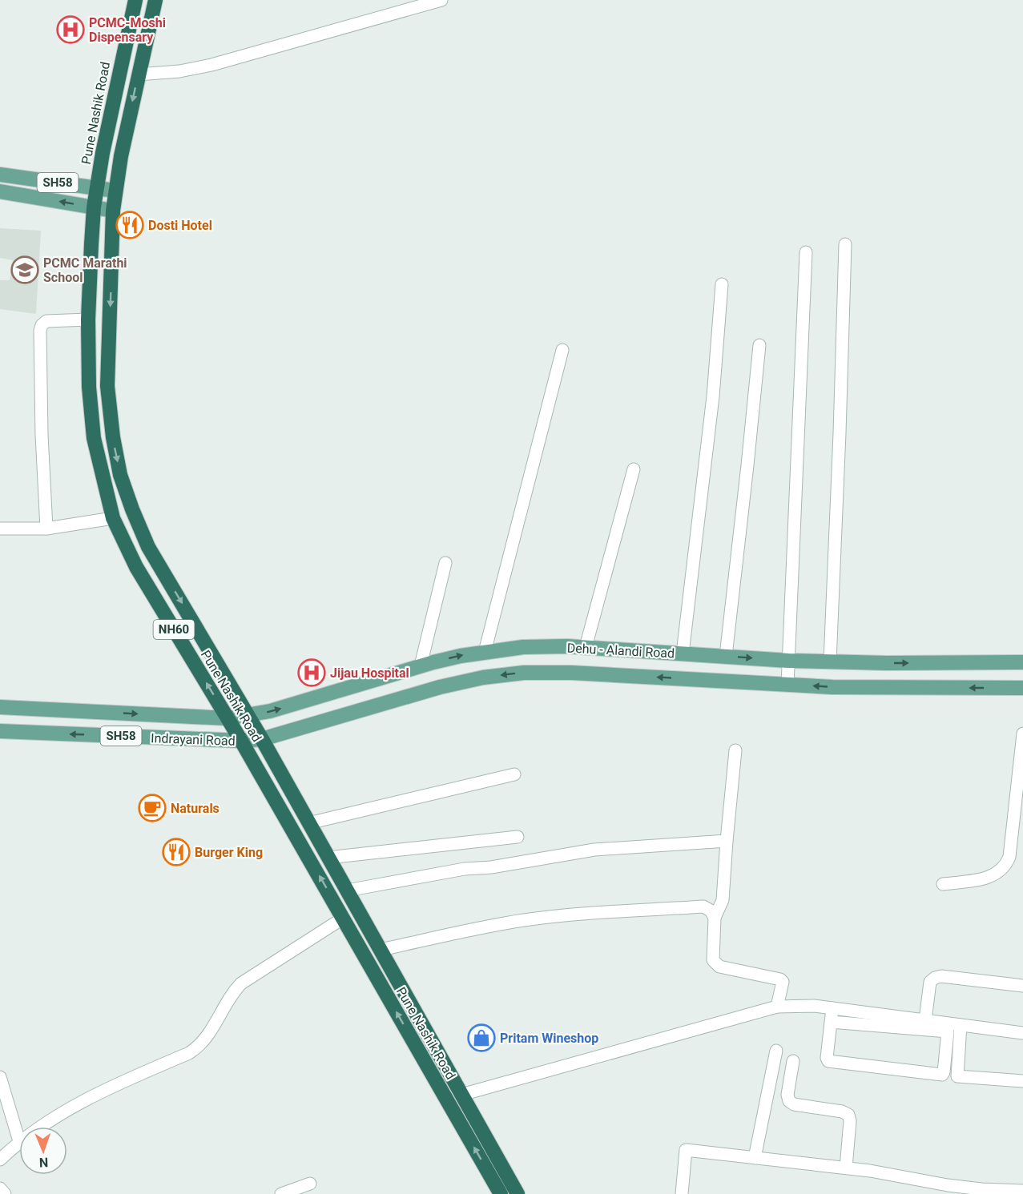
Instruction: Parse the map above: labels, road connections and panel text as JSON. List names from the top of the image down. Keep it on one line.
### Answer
{"streets":{"highway":["Pune Nashik Road","NH60"],"main road":["SH58","Dehu - Alandi Road","Indrayani Road"]},"crossings":[["Pune Nashik Road","SH58"],["Pune Nashik Road","Dehu - Alandi Road"],["Pune Nashik Road","Indrayani Road"],["Dehu - Alandi Road","Indrayani Road"]],"places":{"hospital":["PCMC-Moshi Dispensary","Jijau Hospital"],"restaurant":["Dosti Hotel","Burger King"],"school or university":["PCMC Marathi School"],"cafe":["Naturals"],"shop":["Pritam Wineshop"]},"north":"bottom"}
